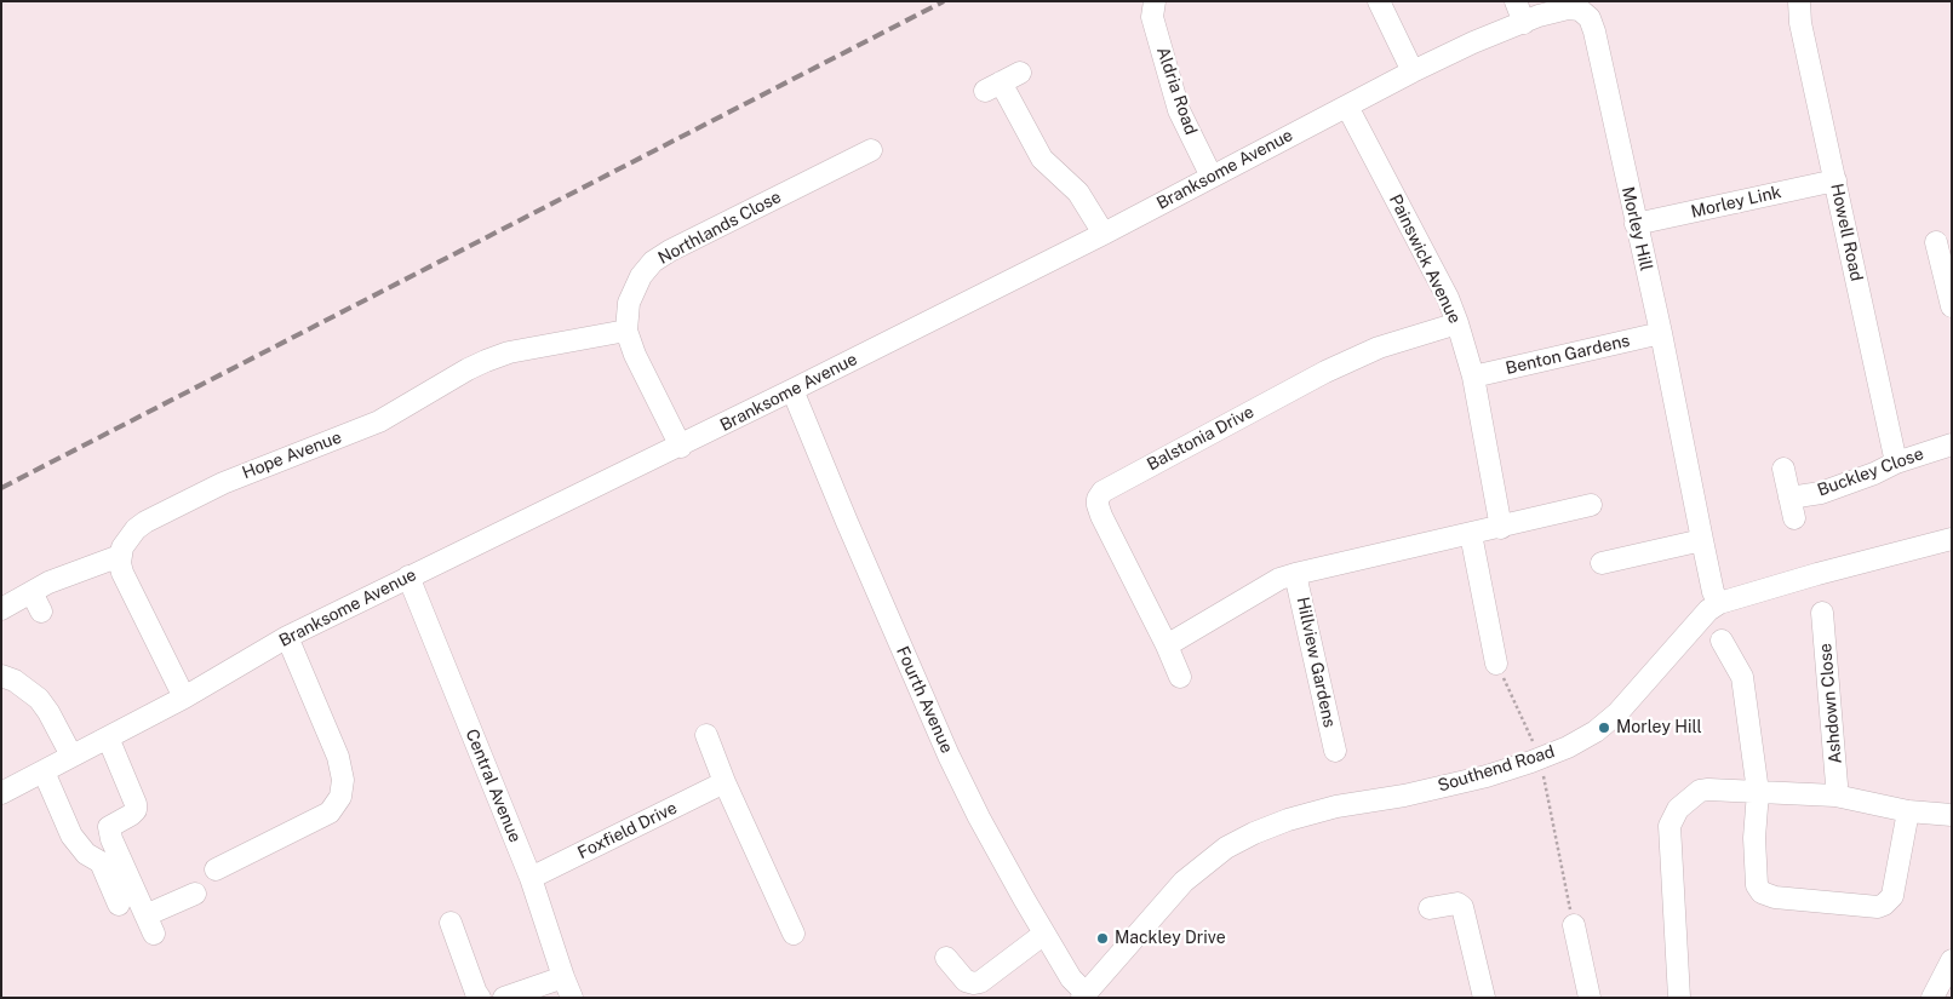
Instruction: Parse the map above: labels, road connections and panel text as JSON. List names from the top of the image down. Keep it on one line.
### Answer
{"streets":{"street":["Aldria Road","Branksome Avenue","Morley Link","Northlands Close","Morley Hill","Howell Road","Painswick Avenue","Benton Gardens","Balstonia Drive","Hope Avenue","Buckley Close","Hillview Gardens","Fourth Avenue","Ashdown Close","Southend Road","Central Avenue","Foxfield Drive"]},"crossings":[["Aldria Road","Branksome Avenue"],["Branksome Avenue","Northlands Close"],["Branksome Avenue","Morley Hill"],["Branksome Avenue","Painswick Avenue"],["Branksome Avenue","Fourth Avenue"],["Branksome Avenue","Central Avenue"],["Morley Link","Morley Hill"],["Morley Link","Howell Road"],["Northlands Close","Hope Avenue"],["Morley Hill","Benton Gardens"],["Morley Hill","Southend Road"],["Howell Road","Buckley Close"],["Painswick Avenue","Benton Gardens"],["Painswick Avenue","Balstonia Drive"],["Fourth Avenue","Southend Road"],["Central Avenue","Foxfield Drive"]],"places":["Morley Hill","Mackley Drive"]}
